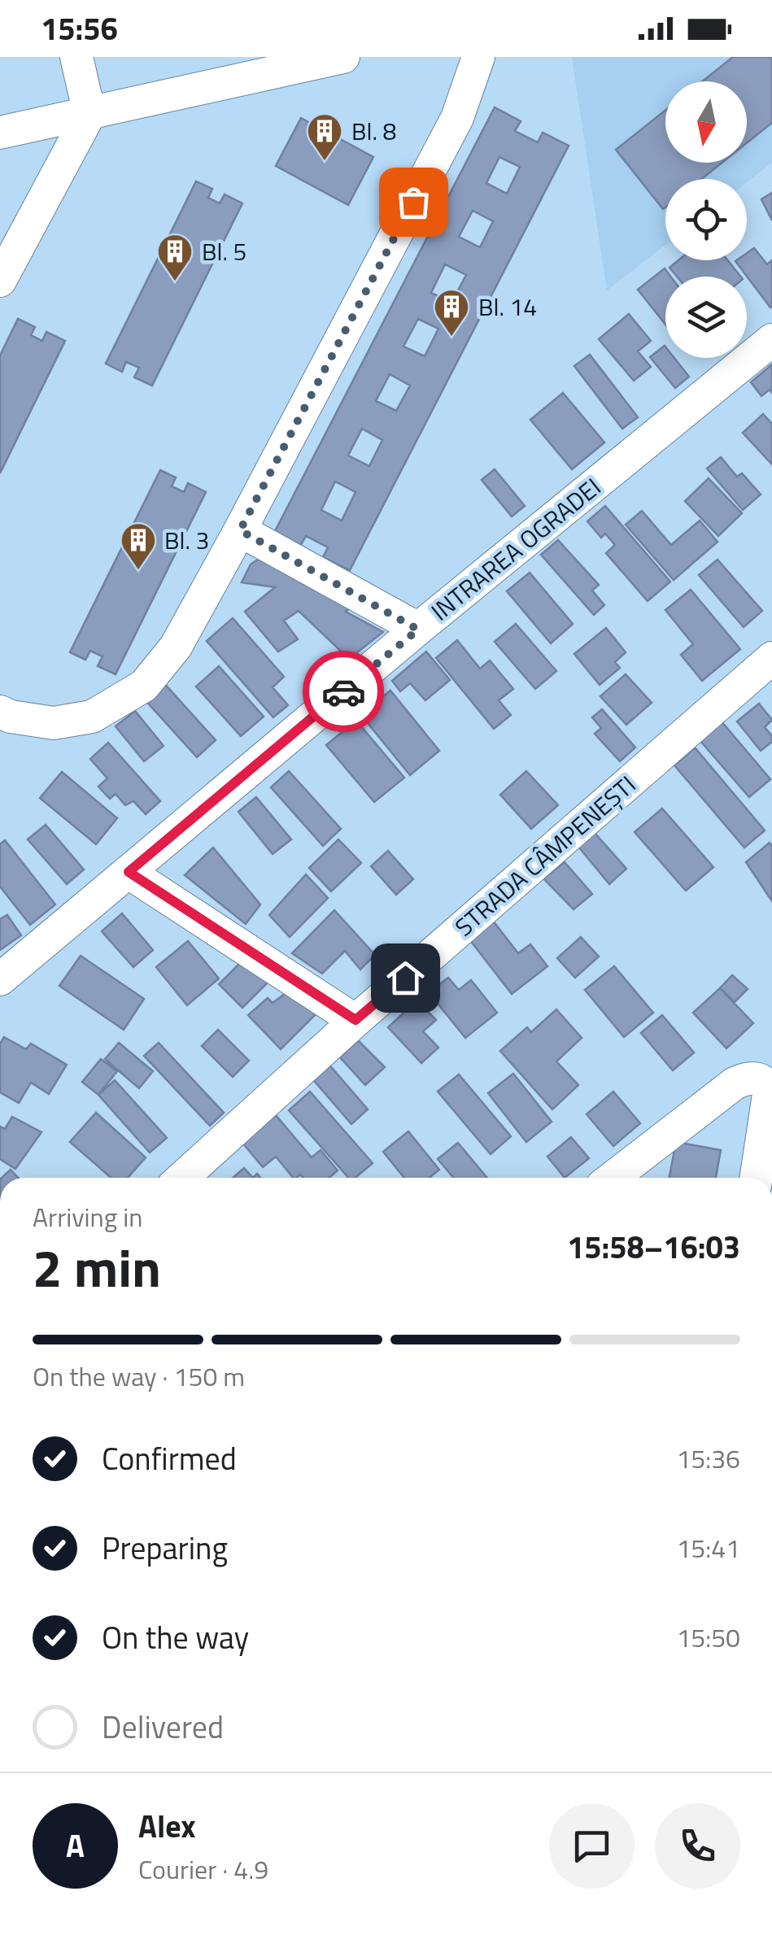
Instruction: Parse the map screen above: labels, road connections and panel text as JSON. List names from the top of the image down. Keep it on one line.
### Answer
{"streets":{"street":["INTRAREA OGRADEI","STRADA CÂMPENEȘTI"]},"places":{"building":["Bl. 8","Bl. 5","Bl. 14","Bl. 3"]},"north":"bottom","page":{"status":"15:56","heading":["2 min","Arriving in","15:58–16:03"],"panel":["Alex","Courier · 4.9"],"bar":"On the way · 150 m","list":[["Confirmed","15:36"],["Preparing","15:41"],["On the way","15:50"],"Delivered"],"round":"A"}}
